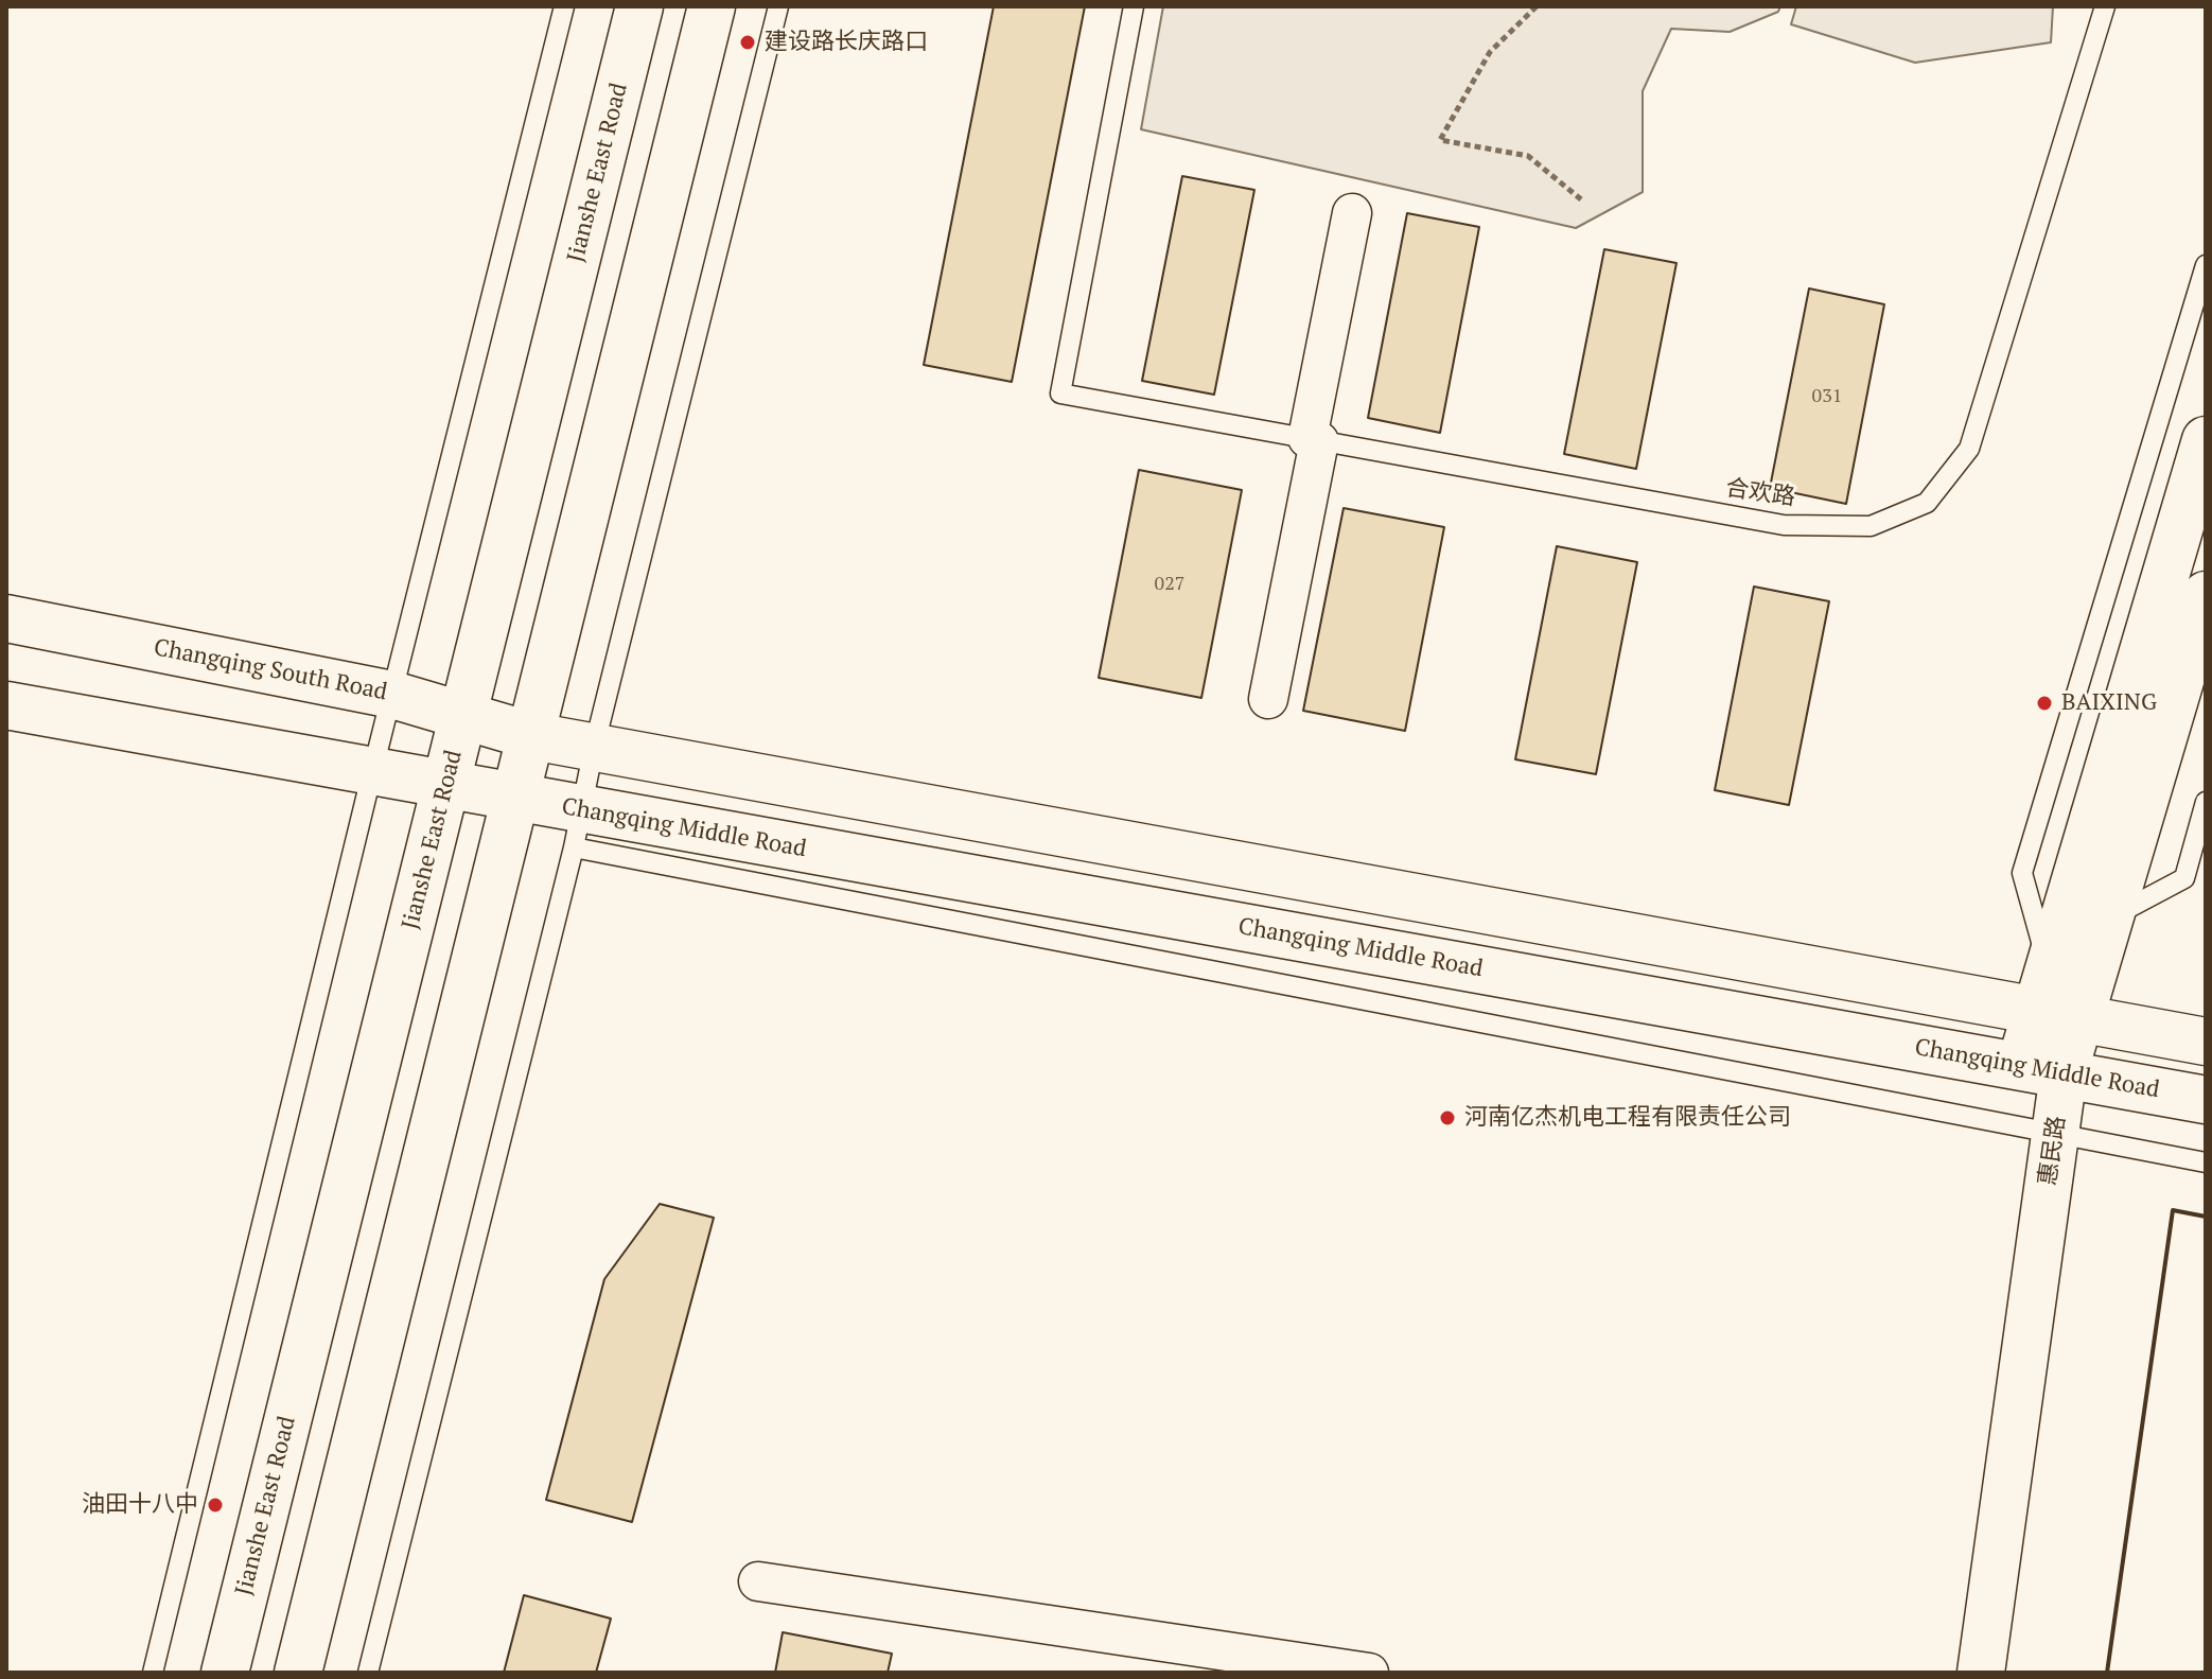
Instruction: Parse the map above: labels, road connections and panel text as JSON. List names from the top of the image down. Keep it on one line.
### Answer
{"streets":{"main road":["Jianshe East Road","Changqing South Road","Changqing Middle Road","惠民路"],"lane":["合欢路"]},"crossings":[["Jianshe East Road","Changqing South Road"],["Changqing Middle Road","惠民路"]],"places":["建设路长庆路口","BAIXING","河南亿杰机电工程有限责任公司","油田十八中"],"house_numbers":["031","027"]}
